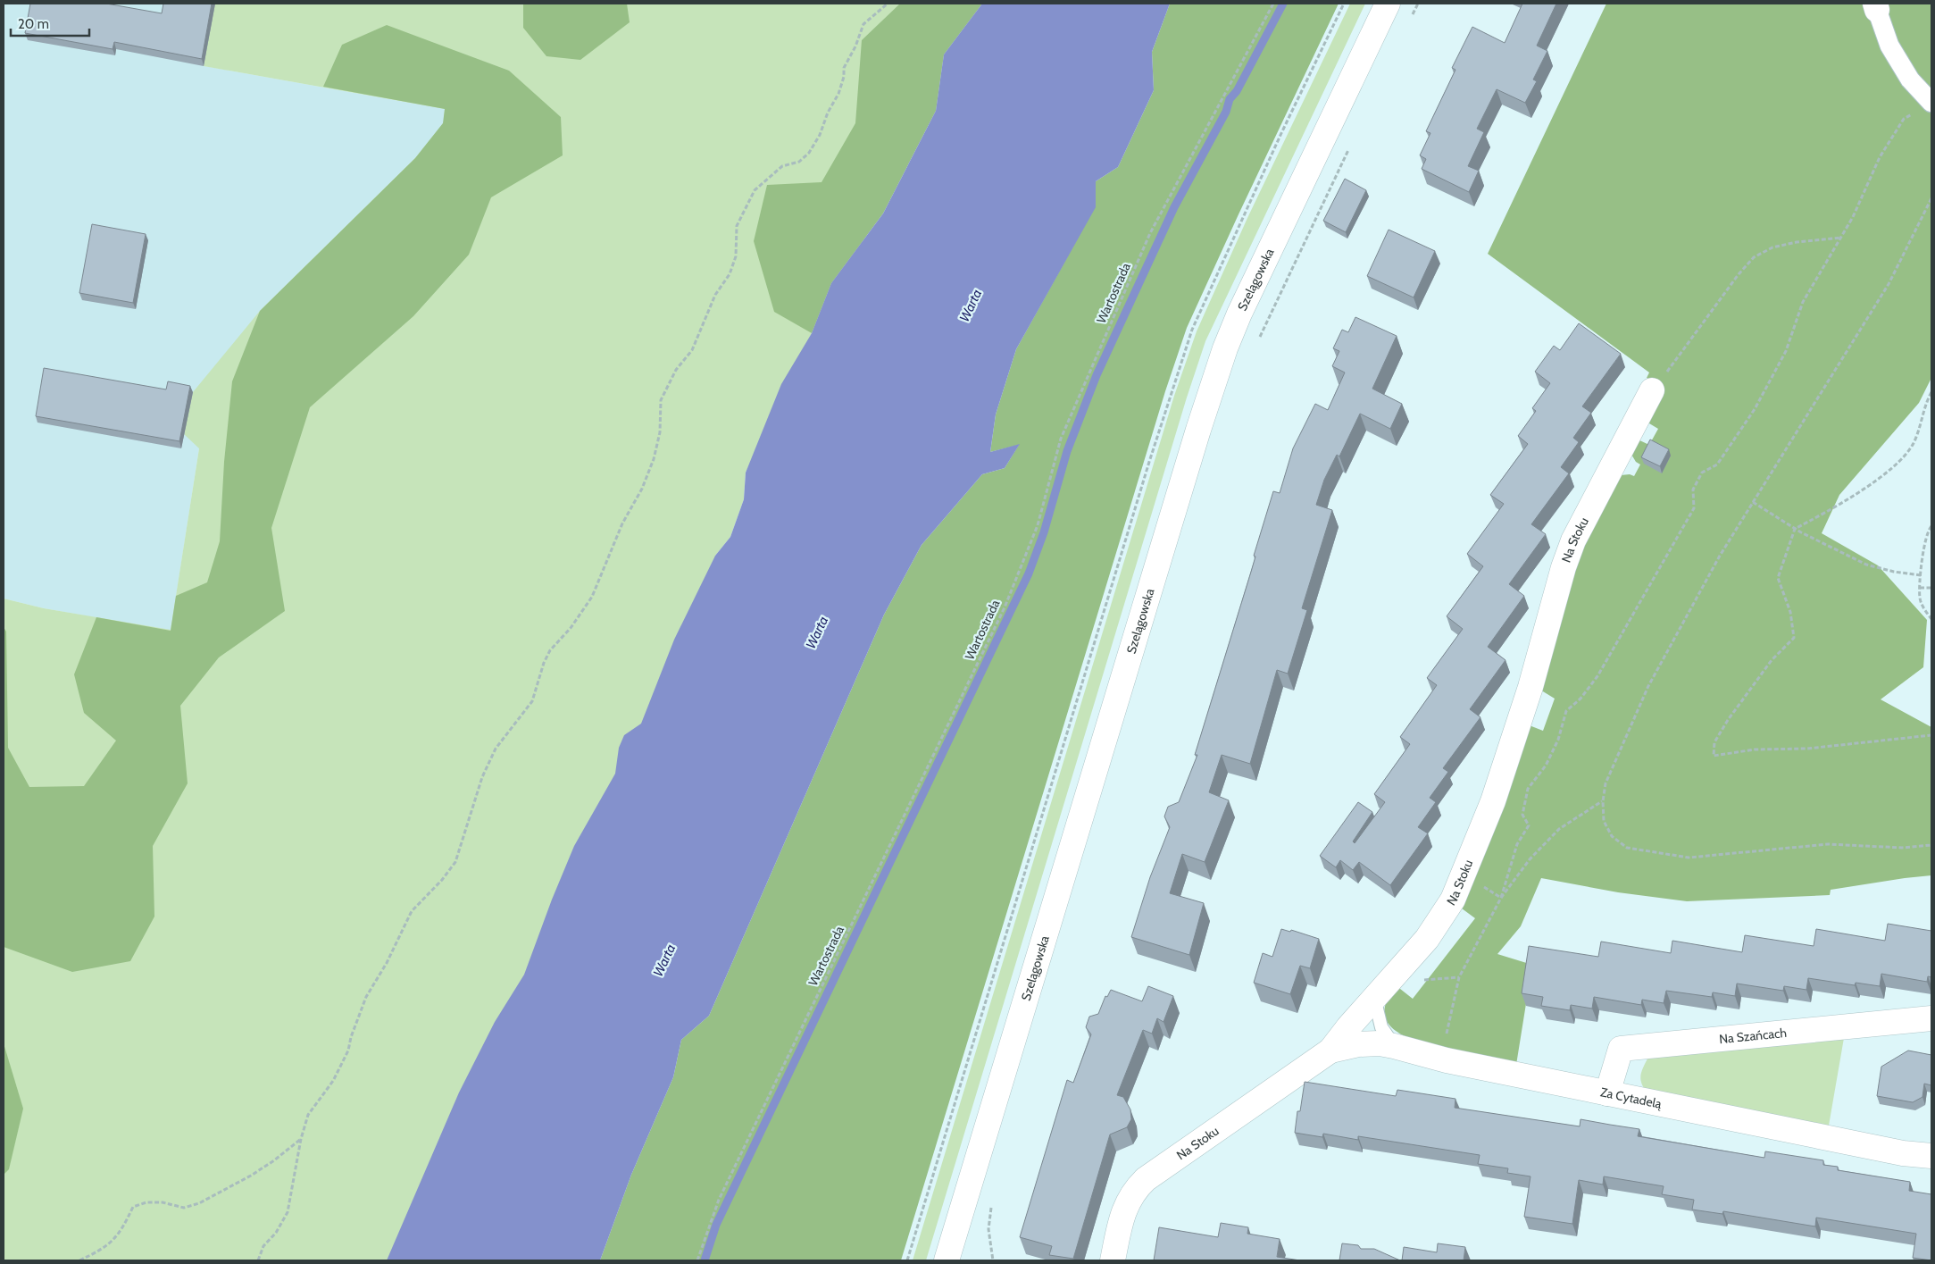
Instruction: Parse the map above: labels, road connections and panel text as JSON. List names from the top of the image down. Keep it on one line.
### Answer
{"streets":{"street":["Szelągowska","Na Stoku","Na Szańcach","Za Cytadelą"],"path":["Wartostrada"]},"crossings":[["Na Stoku","Za Cytadelą"],["Na Szańcach","Za Cytadelą"]],"water":["Warta"],"scale_bar":"20 m"}
